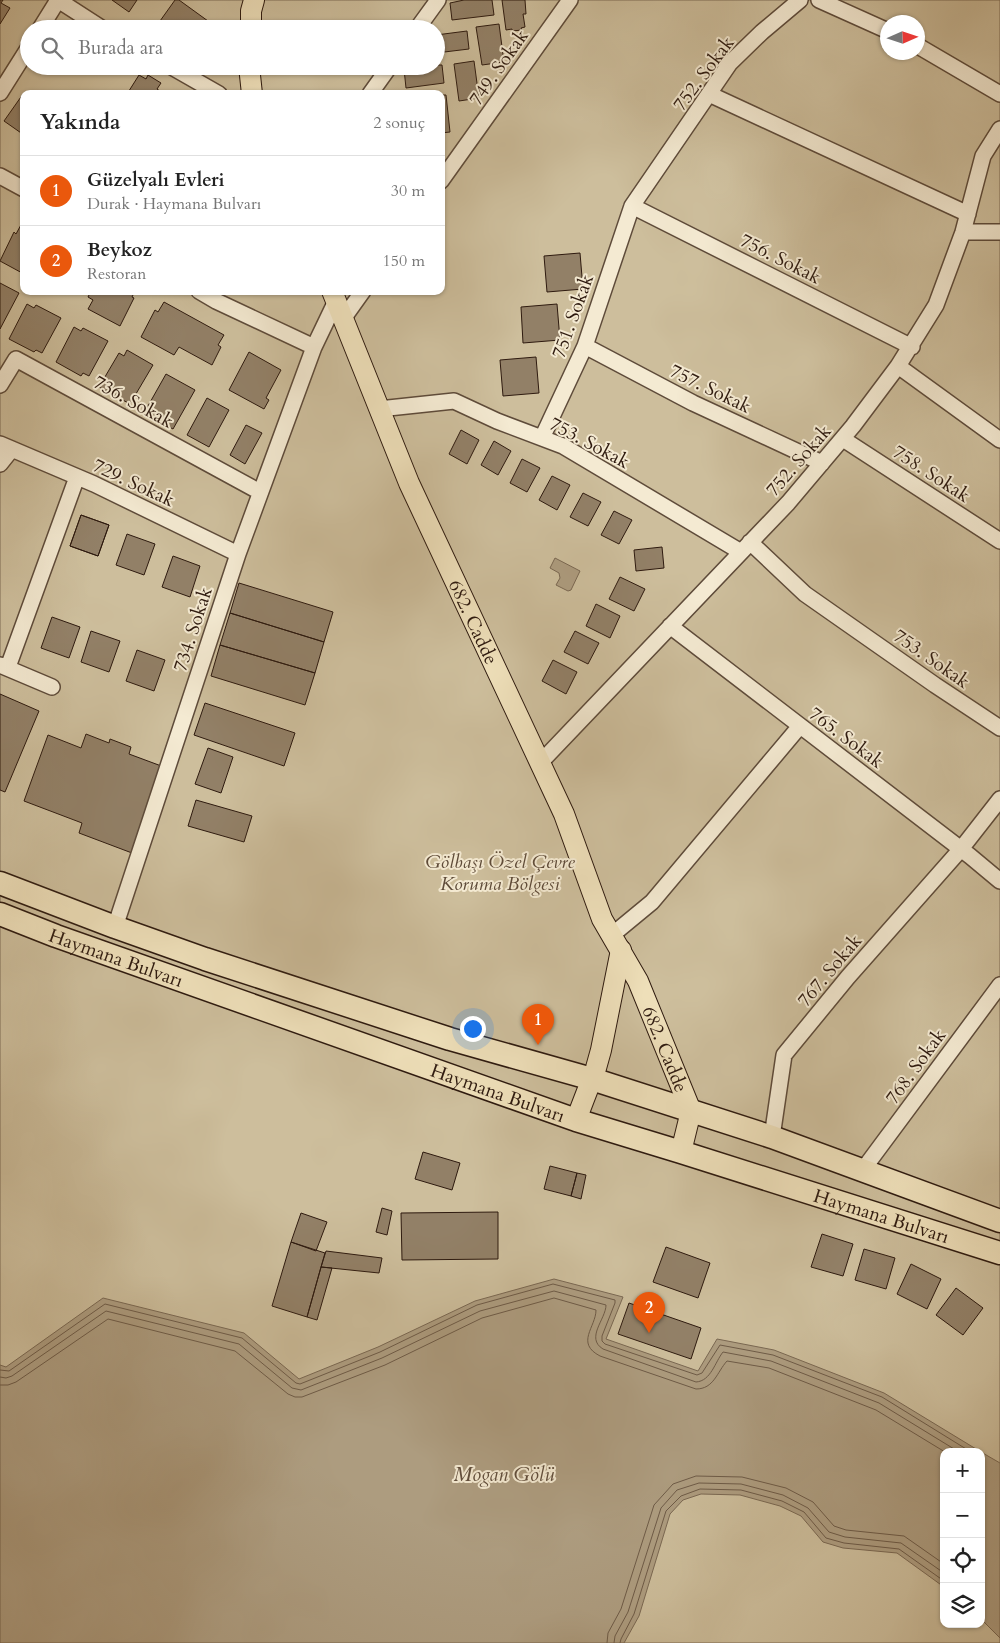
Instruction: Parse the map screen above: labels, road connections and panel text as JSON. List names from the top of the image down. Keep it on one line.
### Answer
{"streets":{"highway":["Haymana Bulvarı"],"main road":["682. Cadde"],"street":["749. Sokak","752. Sokak","756. Sokak","751. Sokak","757. Sokak","736. Sokak","753. Sokak","758. Sokak","729. Sokak","734. Sokak","765. Sokak","767. Sokak","768. Sokak"]},"crossings":[["752. Sokak","756. Sokak"],["752. Sokak","751. Sokak"],["752. Sokak","757. Sokak"],["752. Sokak","753. Sokak"],["752. Sokak","758. Sokak"],["752. Sokak","682. Cadde"],["752. Sokak","765. Sokak"],["756. Sokak","751. Sokak"],["751. Sokak","757. Sokak"],["751. Sokak","753. Sokak"],["736. Sokak","734. Sokak"],["753. Sokak","682. Cadde"],["729. Sokak","734. Sokak"],["682. Cadde","734. Sokak"],["682. Cadde","Haymana Bulvarı"],["734. Sokak","Haymana Bulvarı"],["765. Sokak","767. Sokak"],["Haymana Bulvarı","767. Sokak"],["Haymana Bulvarı","768. Sokak"]],"water":["Mogan Gölü"],"parks":["Gölbaşı Özel Çevre Koruma Bölgesi"],"north":"right","page":{"search":"Burada ara","heading":["Yakında","2 sonuç"],"list":[{"mark":"1","name":"Güzelyalı Evleri","note":"Durak · Haymana Bulvarı","value":"30 m"},{"mark":"2","name":"Beykoz","note":"Restoran","value":"150 m"}],"pins":["1","2"],"map_buttons":["+","−"]}}
